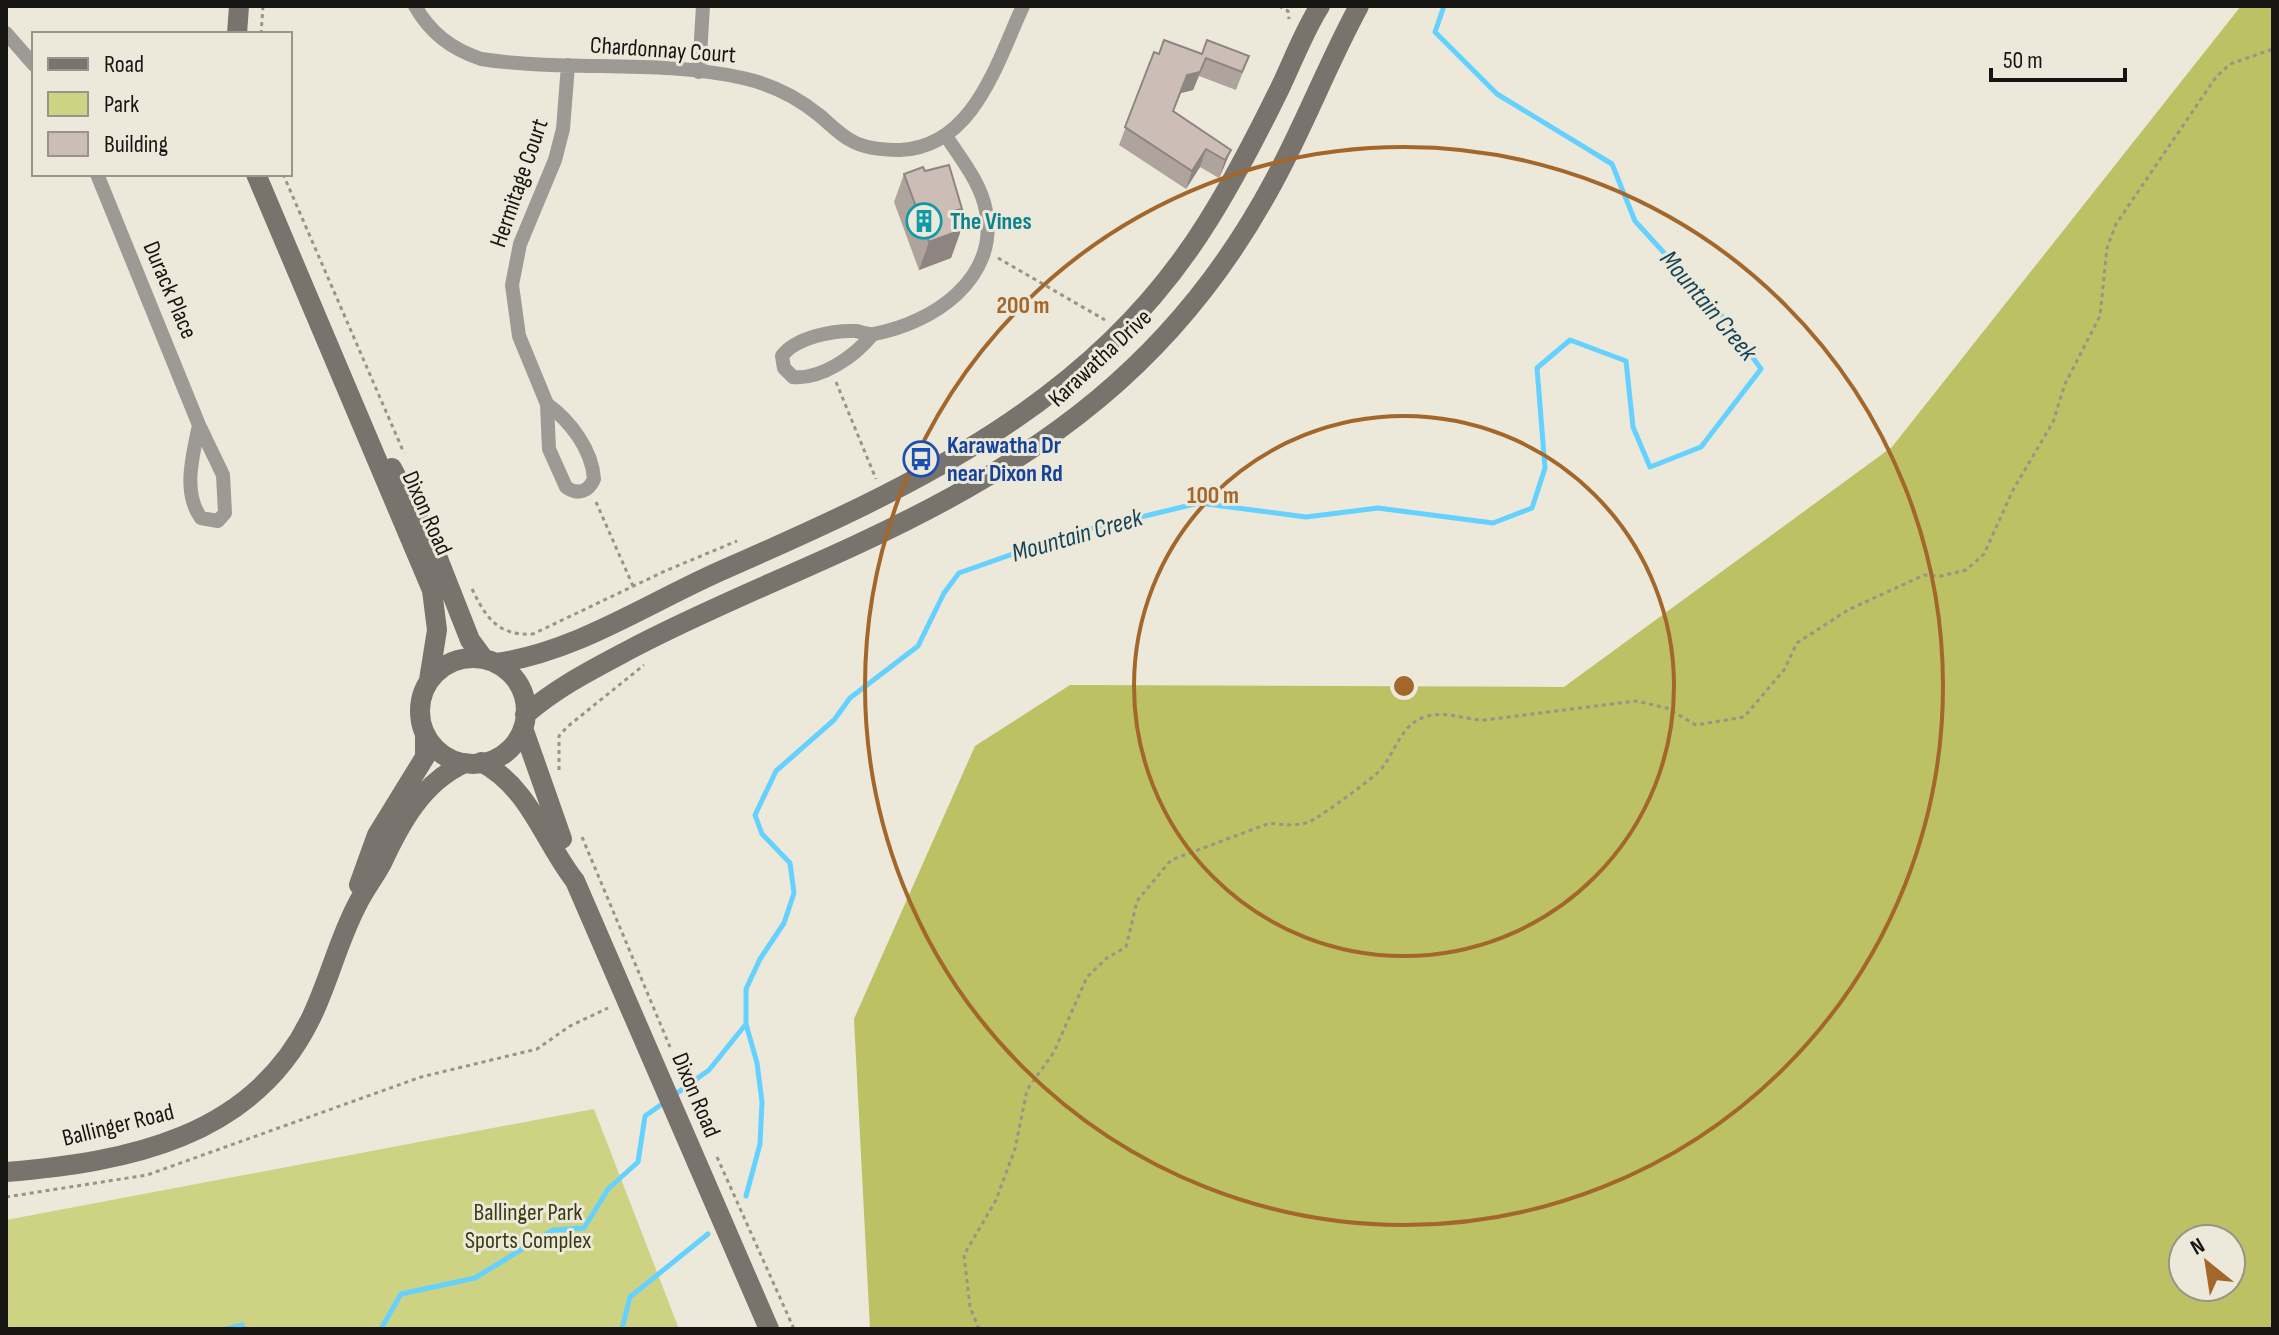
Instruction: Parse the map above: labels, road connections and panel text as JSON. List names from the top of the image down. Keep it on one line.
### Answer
{"streets":{"main road":["Karawatha Drive","Dixon Road","Ballinger Road"],"street":["Chardonnay Court","Hermitage Court","Durack Place"]},"crossings":[["Chardonnay Court","Hermitage Court"],["Karawatha Drive","Dixon Road"],["Karawatha Drive","Ballinger Road"],["Dixon Road","Ballinger Road"]],"water":["Mountain Creek"],"parks":["Ballinger Park Sports Complex"],"places":{"building":["The Vines"],"bus stop":["Karawatha Dr near Dixon Rd"]},"legend":["Road","Park","Building"],"scale_bar":"50 m","north":"top left","rings":["200 m","100 m"]}
